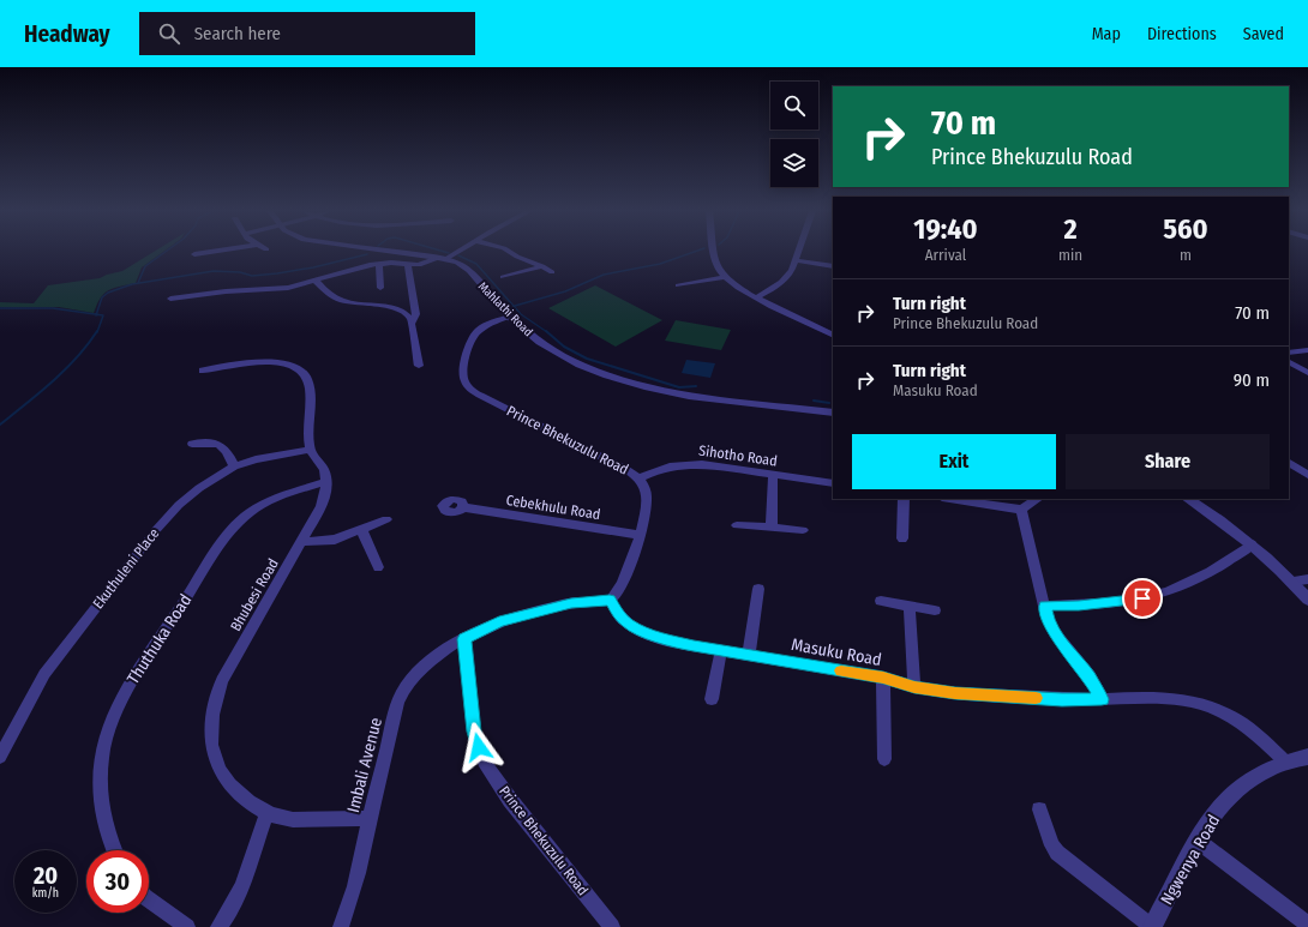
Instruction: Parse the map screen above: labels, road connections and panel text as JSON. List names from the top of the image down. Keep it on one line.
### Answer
{"streets":{"street":["Mahlathi Road","Prince Bhekuzulu Road","Sihotho Road","Cebekhulu Road","Ekuthuleni Place","Bhubesi Road","Thuthuka Road","Masuku Road","Imbali Avenue","Ngwenya Road"]},"crossings":[["Mahlathi Road","Prince Bhekuzulu Road"],["Prince Bhekuzulu Road","Sihotho Road"],["Prince Bhekuzulu Road","Cebekhulu Road"],["Prince Bhekuzulu Road","Masuku Road"],["Prince Bhekuzulu Road","Imbali Avenue"],["Ekuthuleni Place","Bhubesi Road"],["Bhubesi Road","Thuthuka Road"],["Bhubesi Road","Imbali Avenue"],["Masuku Road","Ngwenya Road"]],"page":{"header":"Headway","search":"Search here","nav":["Map","Directions","Saved"],"turn":["70 m","Prince Bhekuzulu Road"],"eta":["19:40","Arrival","2","min","560","m"],"list":[{"name":"Turn right","note":"Prince Bhekuzulu Road","value":"70 m"},{"name":"Turn right","note":"Masuku Road","value":"90 m"}],"buttons":["Exit","Share"],"speed":"20 km/h","limit":"30"}}
